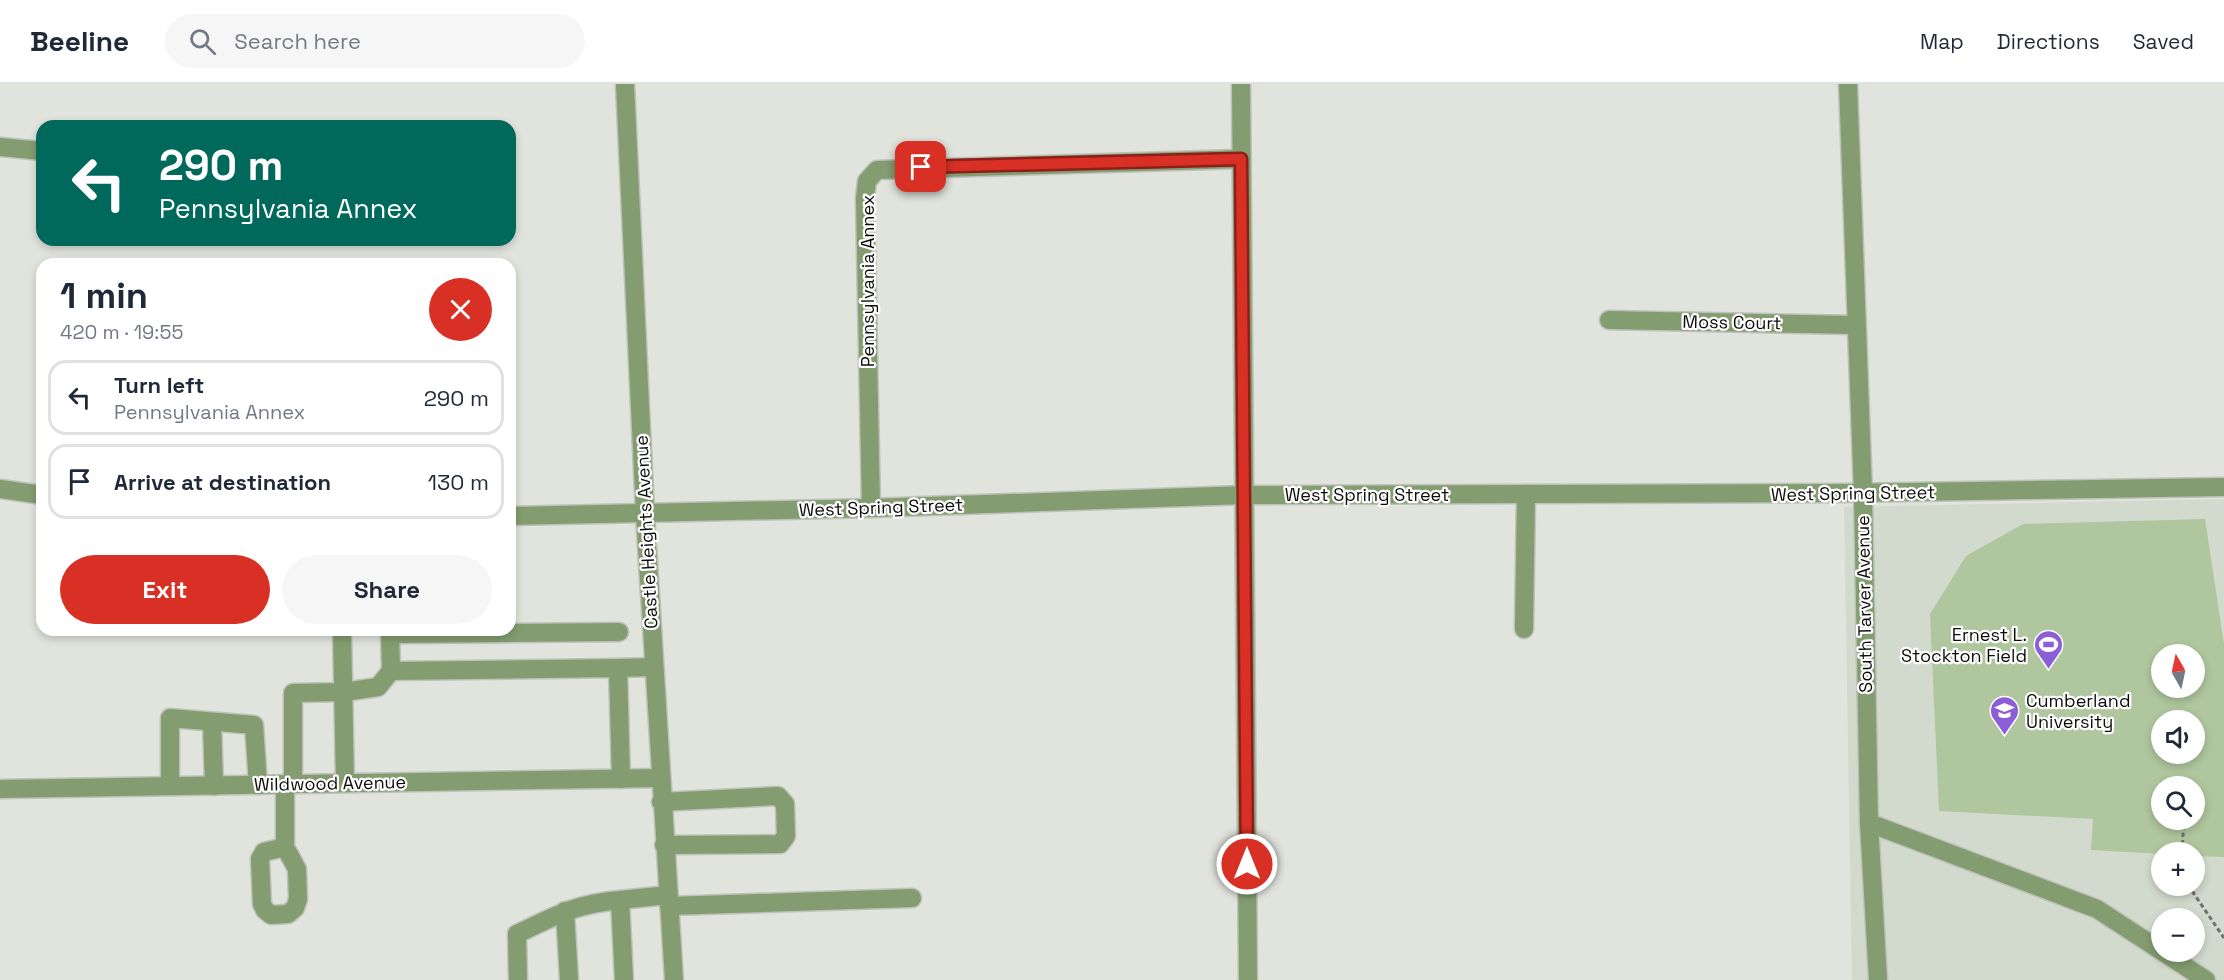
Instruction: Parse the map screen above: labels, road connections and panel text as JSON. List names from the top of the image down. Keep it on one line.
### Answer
{"streets":{"street":["Pennsylvania Annex","Moss Court","West Spring Street","Castle Heights Avenue","South Tarver Avenue","Wildwood Avenue"]},"crossings":[["Pennsylvania Annex","West Spring Street"],["Moss Court","South Tarver Avenue"],["West Spring Street","Castle Heights Avenue"],["West Spring Street","South Tarver Avenue"],["Castle Heights Avenue","Wildwood Avenue"]],"places":{"sports":["Ernest L. Stockton Field"],"school or university":["Cumberland University"]},"north":"top","page":{"header":"Beeline","search":"Search here","nav":["Map","Directions","Saved"],"turn":["290 m","Pennsylvania Annex"],"heading":["1 min","420 m · 19:55"],"list":[{"name":"Turn left","note":"Pennsylvania Annex","value":"290 m"},{"name":"Arrive at destination","value":"130 m"}],"buttons":["Exit","Share"],"map_buttons":["+","−"]}}
